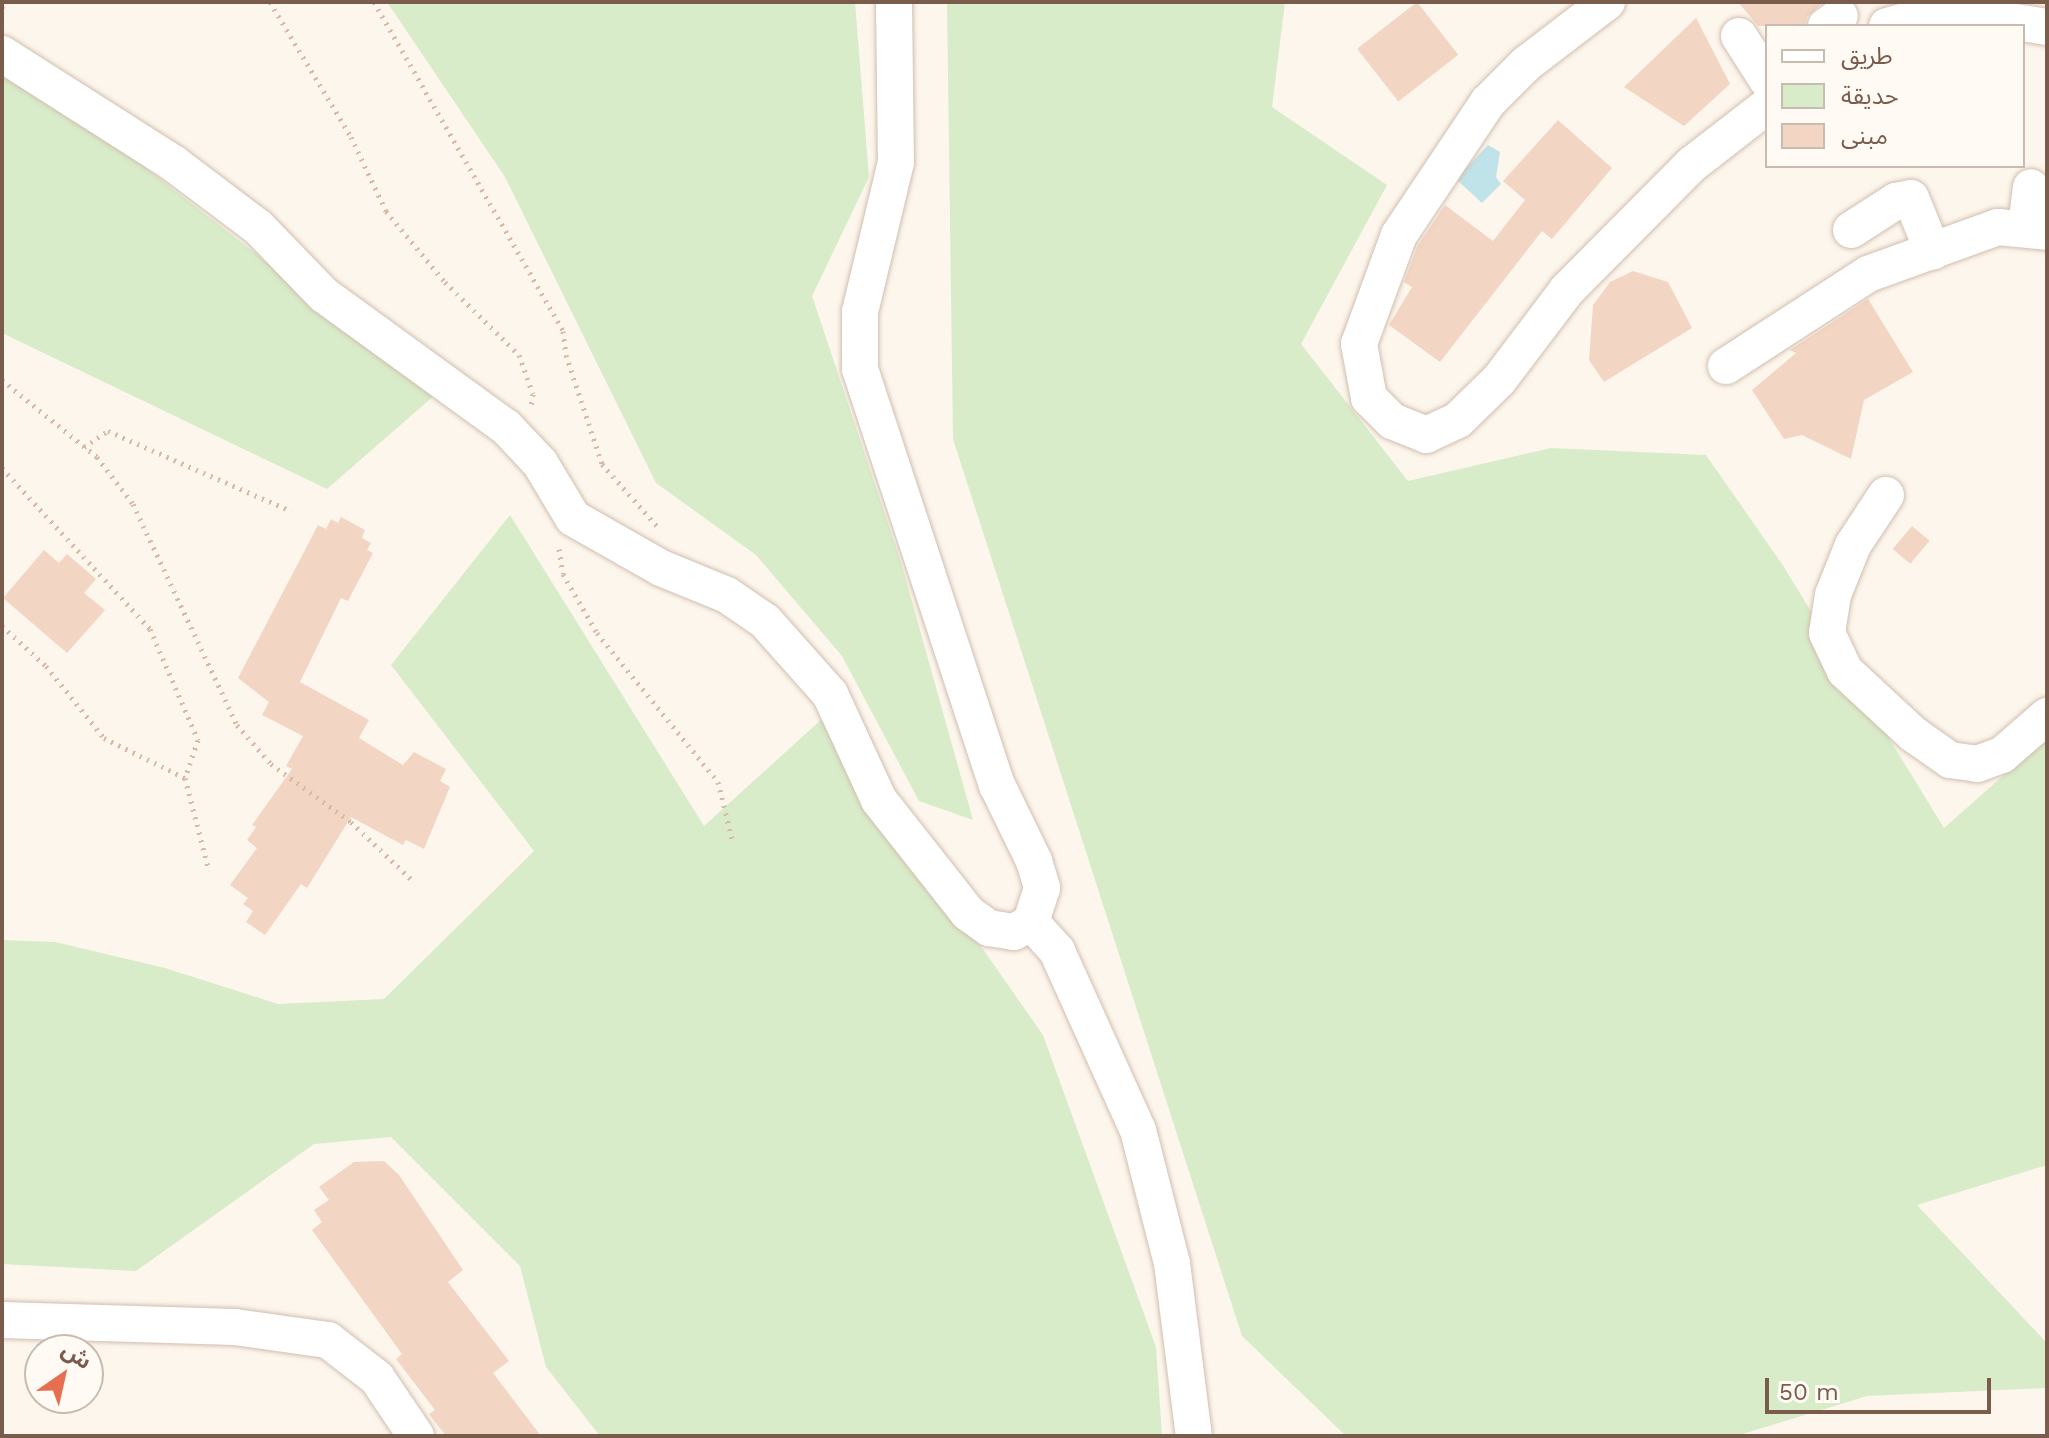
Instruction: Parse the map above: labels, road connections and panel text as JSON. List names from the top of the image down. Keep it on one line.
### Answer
{"legend":["طريق","حديقة","مبنى"],"scale_bar":"50 m","north":"top right"}
